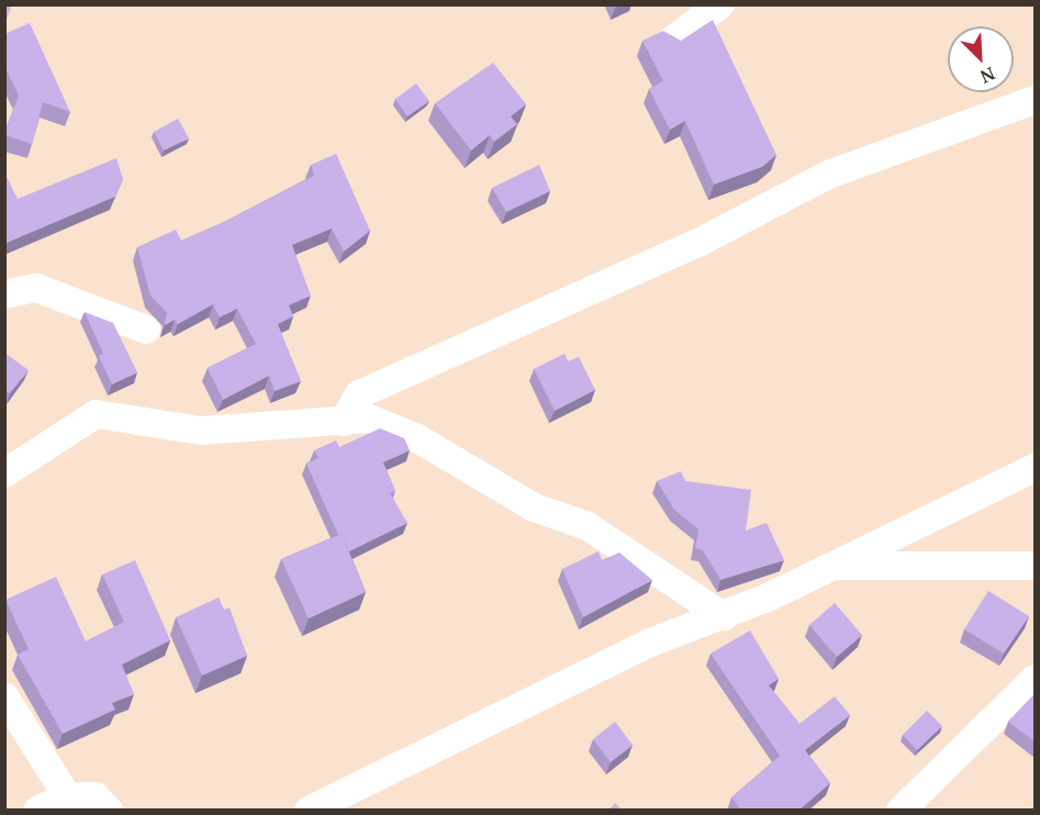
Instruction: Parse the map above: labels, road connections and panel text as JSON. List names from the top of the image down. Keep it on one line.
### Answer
{"north":"bottom right"}
